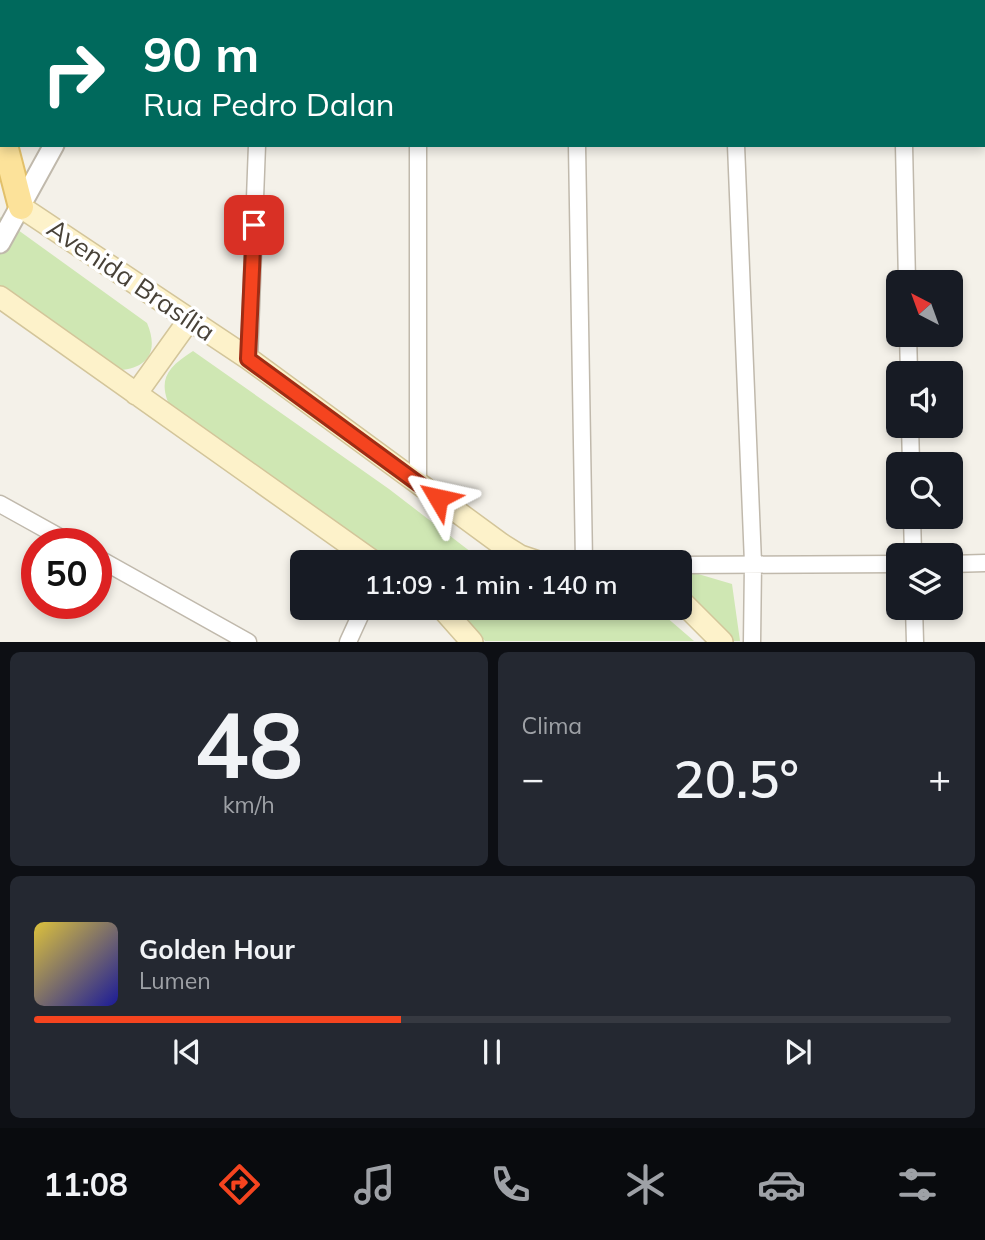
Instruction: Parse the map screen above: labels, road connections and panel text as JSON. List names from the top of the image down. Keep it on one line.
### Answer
{"streets":{"main road":["Avenida Brasília"]},"north":"top left","page":{"turn":["90 m","Rua Pedro Dalan"],"limit":"50","trip":"11:09 · 1 min · 140 m","tile":[["48","km/h"],"Clima"],"heat":["−","20.5°","+"],"song":["Golden Hour","Lumen"],"tabs":"11:08"}}
